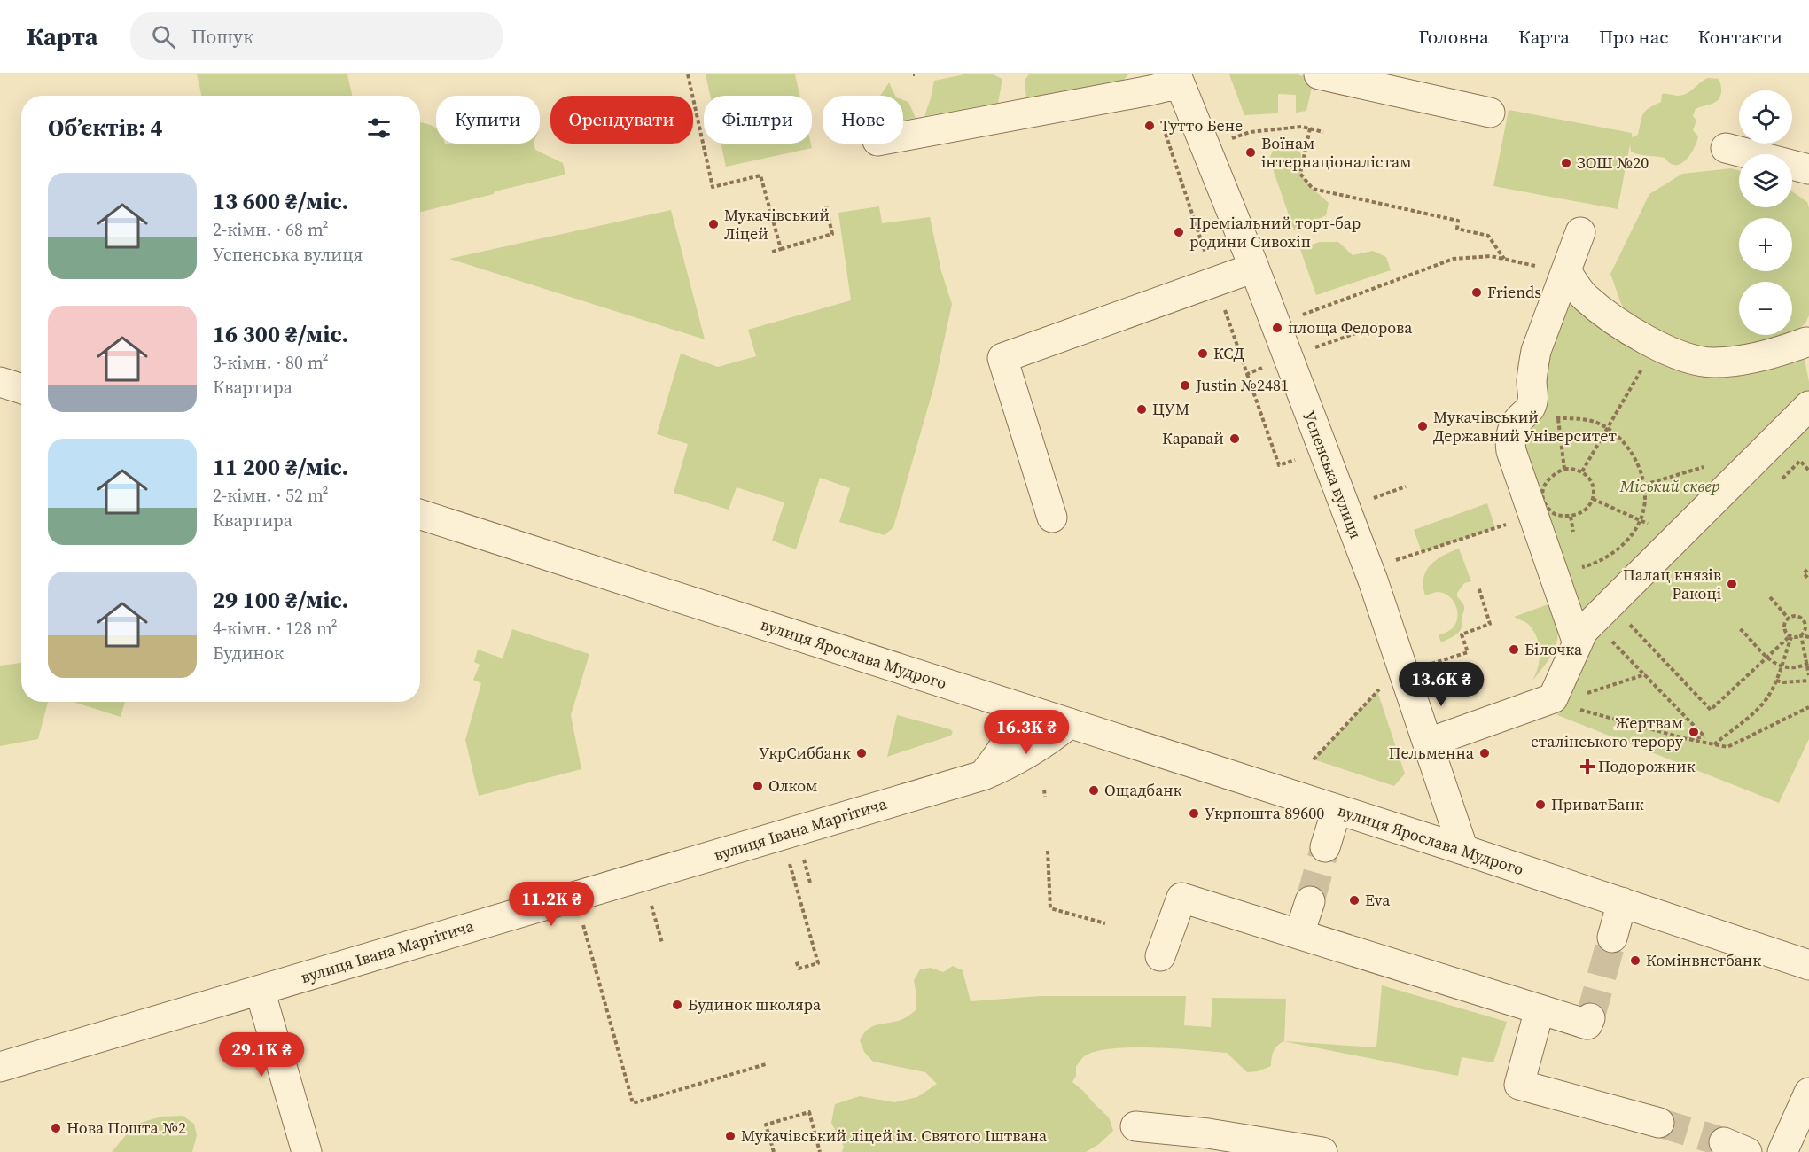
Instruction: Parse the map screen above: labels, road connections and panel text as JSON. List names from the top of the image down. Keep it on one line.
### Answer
{"streets":{"street":["Успенська вулиця","вулиця Ярослава Мудрого","вулиця Івана Маргітича"]},"crossings":[["Успенська вулиця","вулиця Ярослава Мудрого"],["вулиця Ярослава Мудрого","вулиця Івана Маргітича"]],"parks":["Міський сквер"],"places":{"other":["Тутто Бене","Воїнам інтернаціоналістам","ЗОШ №20","Мукачівський Ліцей","Преміальний торт-бар родини Сивохіп","Friends","площа Федорова","КСД","Justin №2481","ЦУМ","Мукачівський Державний Університет","Каравай","Палац князів Ракоці","Білочка","Жертвам сталінського терору","УкрСиббанк","Пельменна","Олком","Ощадбанк","ПриватБанк","Укрпошта 89600","Eva","Комінвнстбанк","Будинок школяра","Нова Пошта №2","Мукачівський ліцей ім. Святого Іштвана"],"health":["Подорожник"]},"page":{"header":"Карта","search":"Пошук","nav":["Головна","Карта","Про нас","Контакти"],"map_buttons":["+","−"],"chip":["Купити","Орендувати","Фільтри","Нове"],"heading":"Об’єктів: 4","list":[{"name":"13 600 ₴/міс.","note":"2-кімн. · 68 m² · Успенська вулиця"},{"name":"16 300 ₴/міс.","note":"3-кімн. · 80 m² · Квартира"},{"name":"11 200 ₴/міс.","note":"2-кімн. · 52 m² · Квартира"},{"name":"29 100 ₴/міс.","note":"4-кімн. · 128 m² · Будинок"}],"price":["13.6K ₴","16.3K ₴","11.2K ₴","29.1K ₴"]}}
